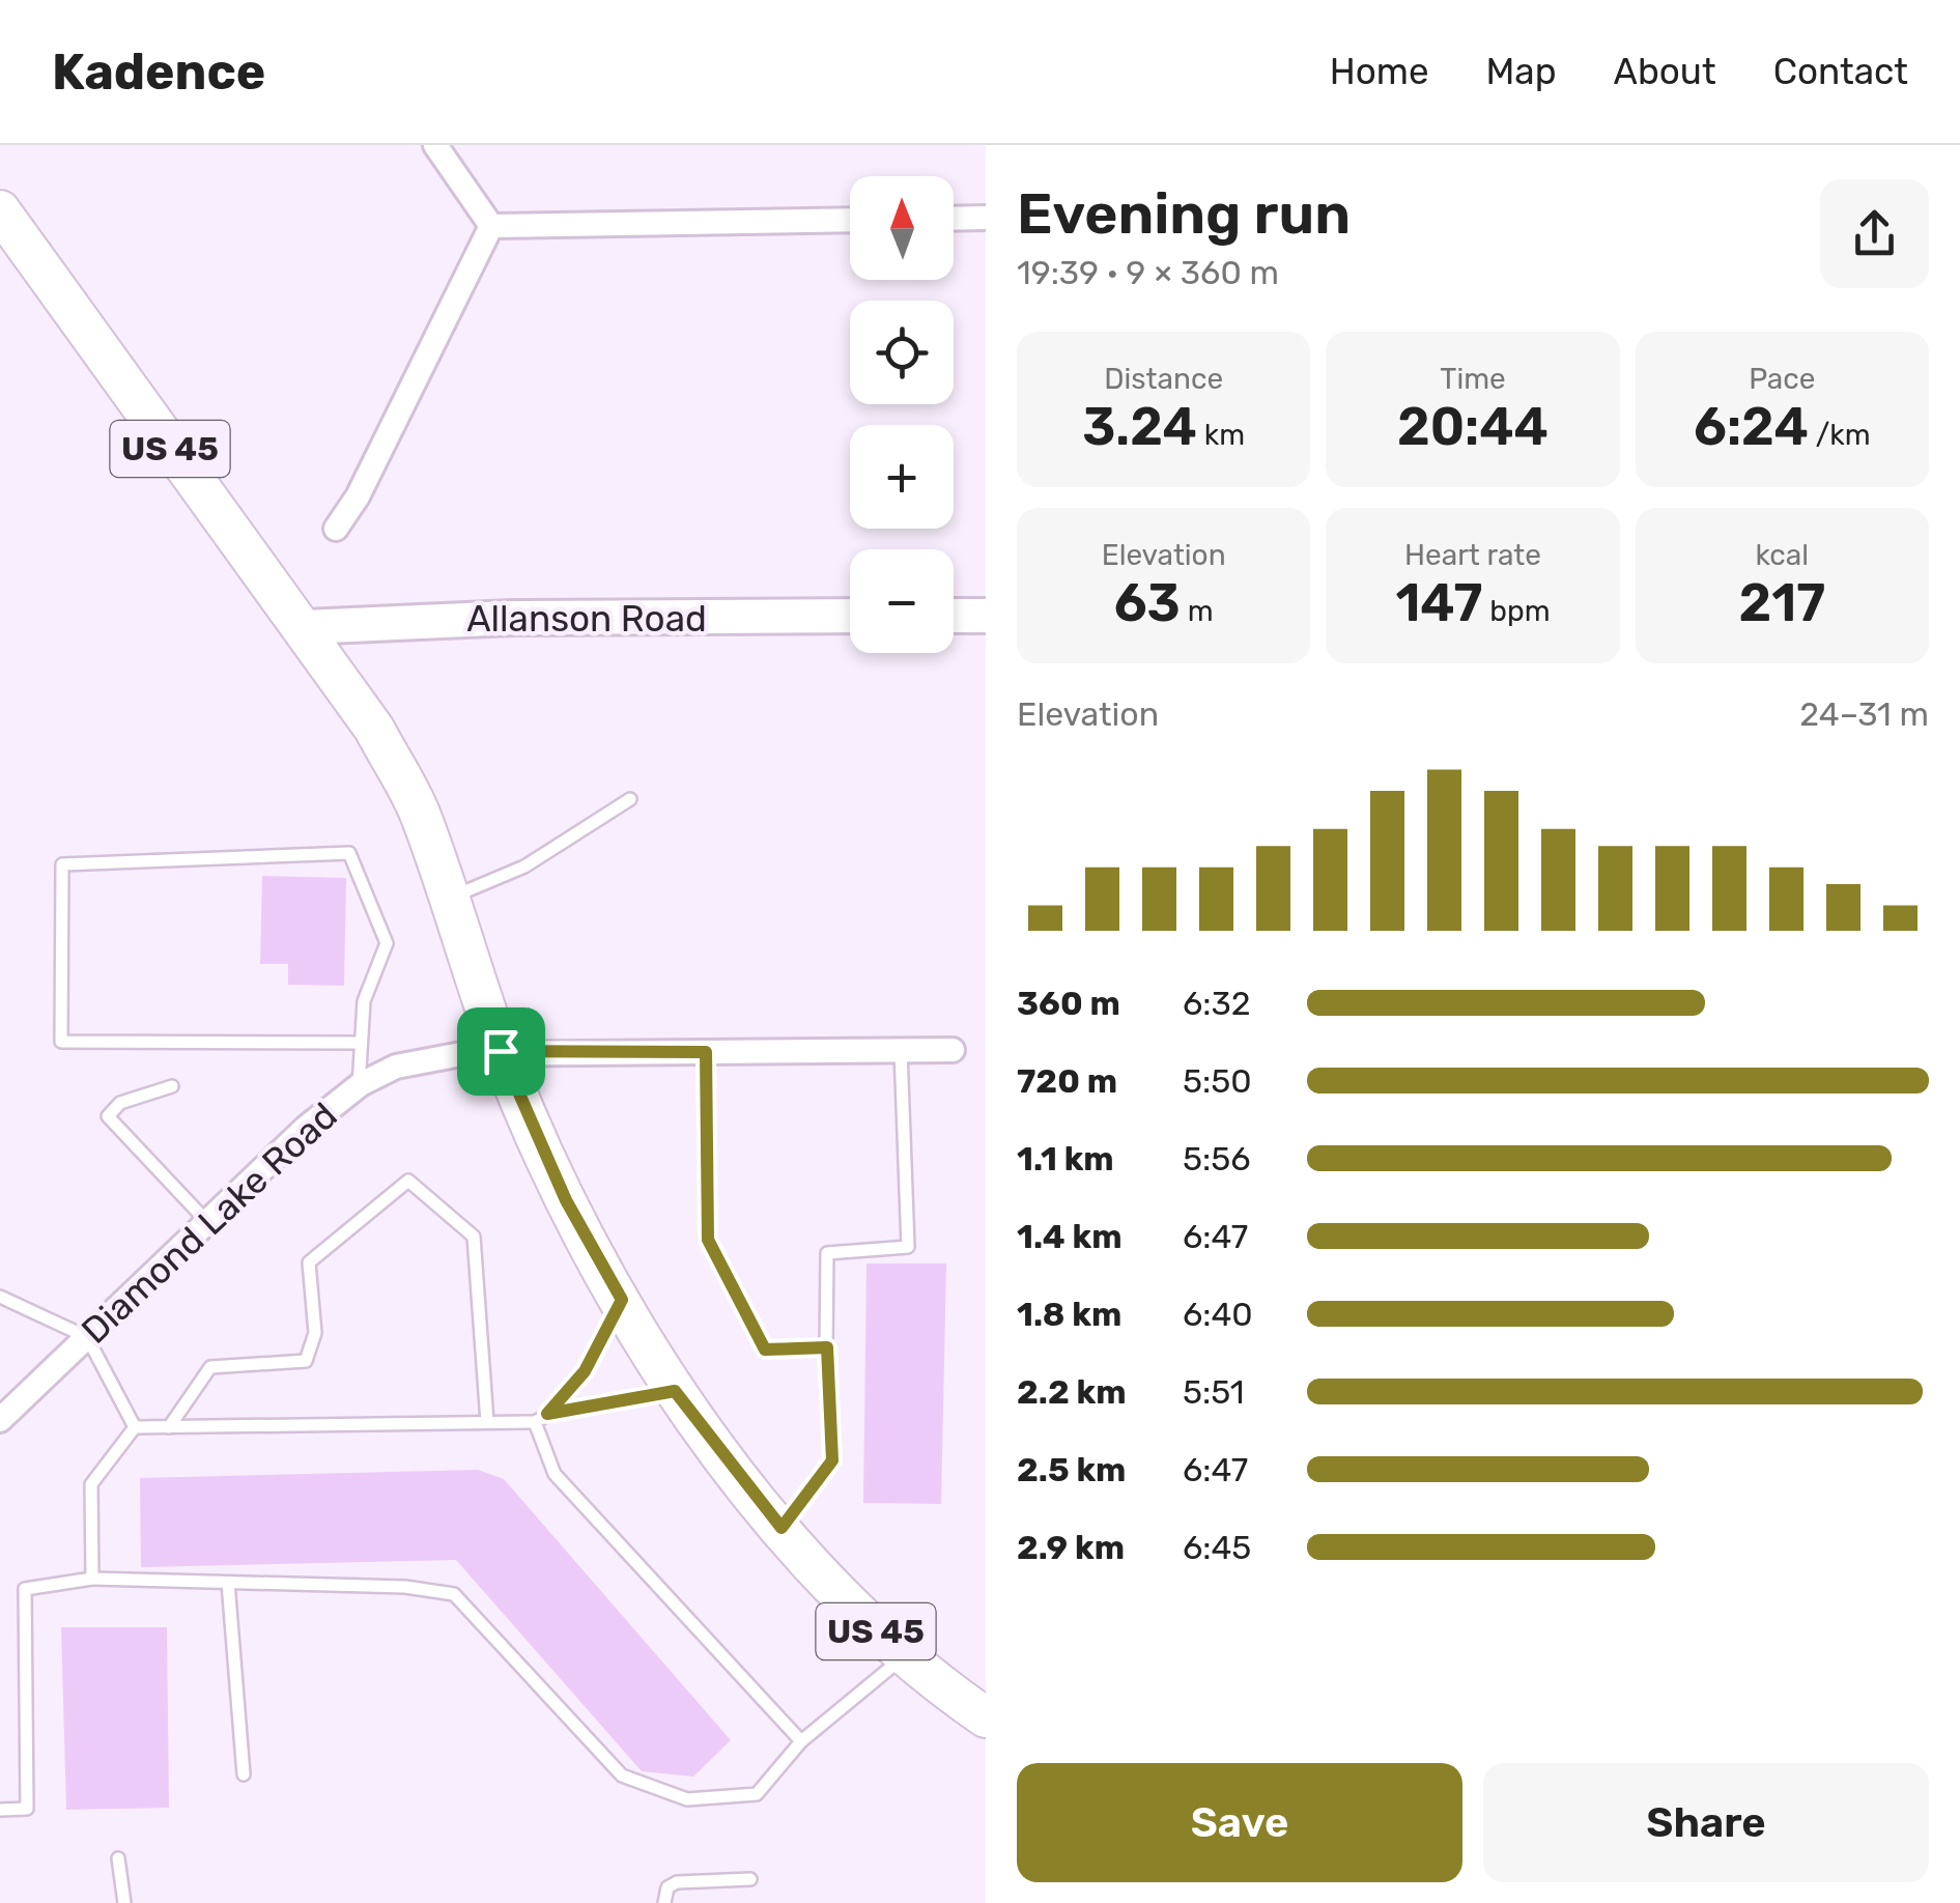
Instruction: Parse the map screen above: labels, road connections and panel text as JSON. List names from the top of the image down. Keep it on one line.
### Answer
{"streets":{"main road":["US 45"],"street":["Allanson Road","Diamond Lake Road"]},"crossings":[["US 45","Allanson Road"],["US 45","Diamond Lake Road"]],"north":"top","page":{"header":"Kadence","nav":["Home","Map","About","Contact"],"heading":["Evening run","19:39 · 9 × 360 m"],"map_buttons":["+","−"],"stats":[["Distance","3.24 km"],["Time","20:44"],["Pace","6:24 /km"],["Elevation","63 m"],["Heart rate","147 bpm"],["kcal","217"]],"chart":["Elevation","24–31 m"],"list":[{"name":"360 m","note":"6:32"},{"name":"720 m","note":"5:50"},{"name":"1.1 km","note":"5:56"},{"name":"1.4 km","note":"6:47"},{"name":"1.8 km","note":"6:40"},{"name":"2.2 km","note":"5:51"},{"name":"2.5 km","note":"6:47"},{"name":"2.9 km","note":"6:45"}],"buttons":["Save","Share"]}}
